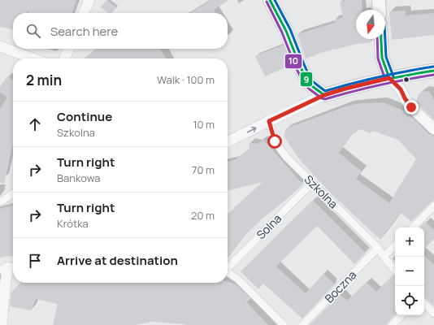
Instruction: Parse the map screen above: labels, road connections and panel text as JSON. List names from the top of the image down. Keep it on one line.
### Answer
{"streets":{"street":["Szkolna","Solna","Boczna"]},"crossings":[["Szkolna","Solna"],["Szkolna","Boczna"]],"lines":["transit line 9","transit line 10"],"north":"bottom","page":{"search":"Search here","heading":["2 min","Walk · 100 m"],"list":[["Continue","Szkolna","10 m"],["Turn right","Bankowa","70 m"],["Turn right","Krótka","20 m"],"Arrive at destination"],"map_buttons":["+","−"]}}
